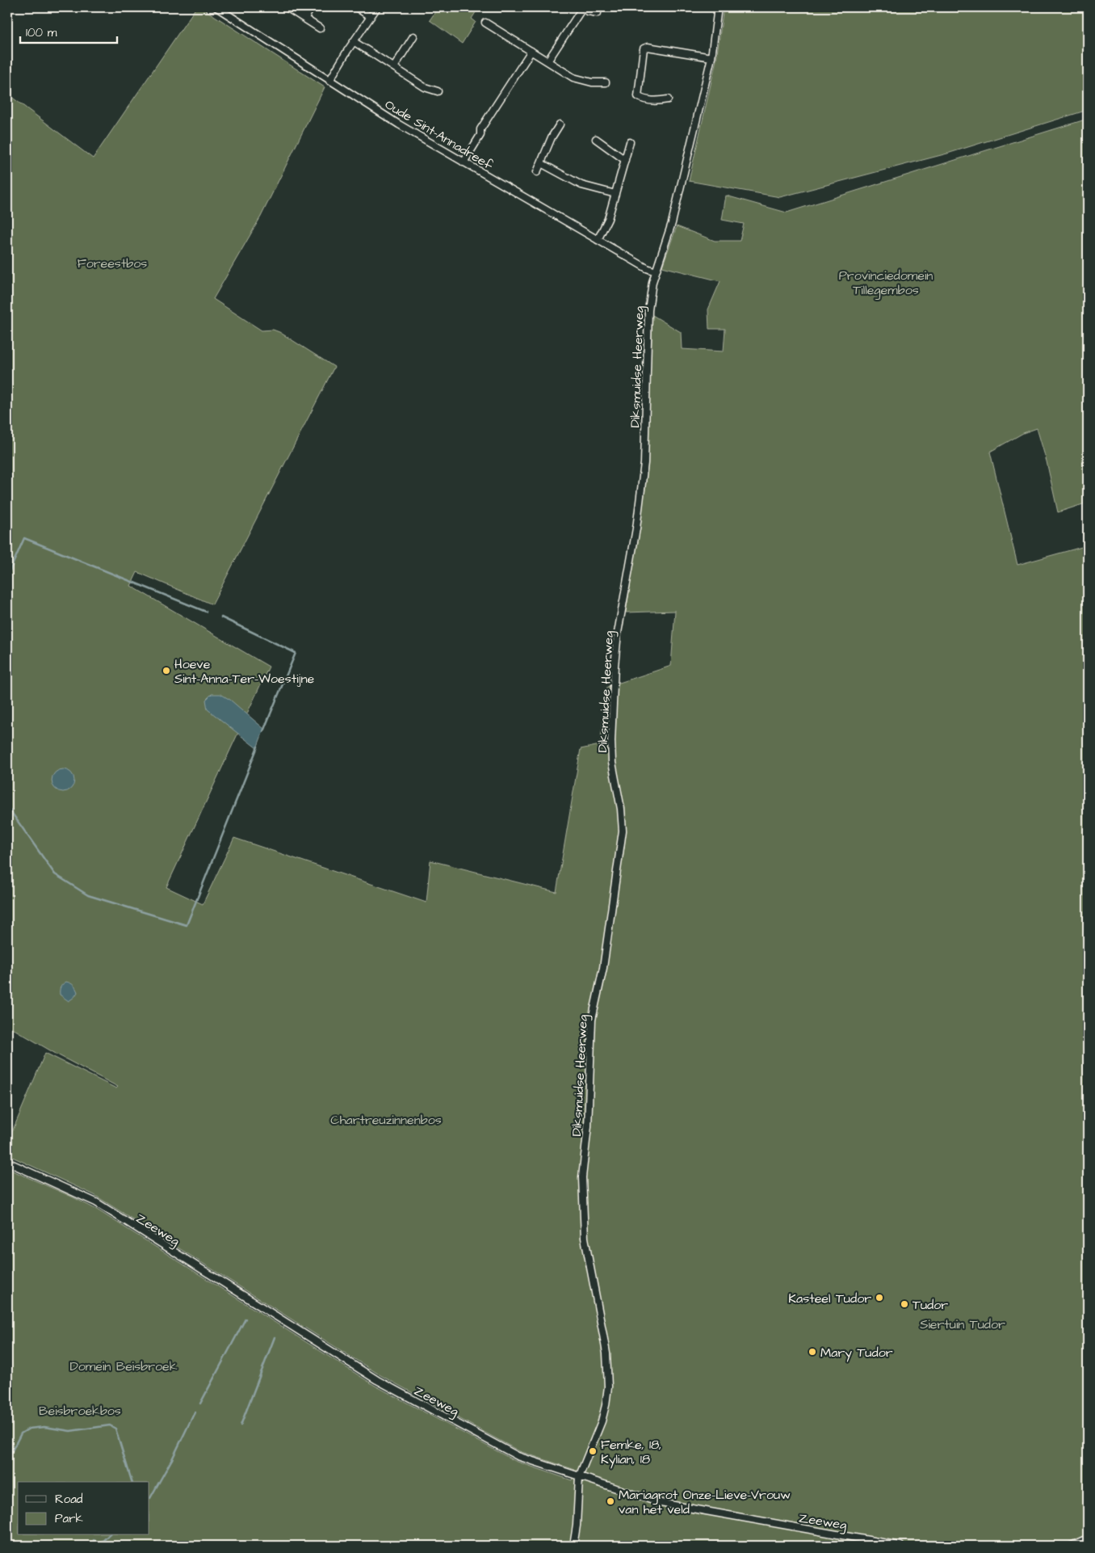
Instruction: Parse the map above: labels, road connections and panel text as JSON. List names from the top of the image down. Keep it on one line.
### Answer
{"streets":{"street":["Oude Sint-Annadreef","Diksmuidse Heerweg","Zeeweg"]},"crossings":[["Oude Sint-Annadreef","Diksmuidse Heerweg"],["Diksmuidse Heerweg","Zeeweg"]],"parks":["Foreestbos","Provinciedomein Tillegembos","Chartreuzinnenbos","Siertuin Tudor","Domein Beisbroek","Beisbroekbos"],"places":["Hoeve Sint-Anna-Ter-Woestijne","Kasteel Tudor","Tudor","Mary Tudor","Femke, 18, Kylian, 18","Mariagrot Onze-Lieve-Vrouw van het veld"],"legend":["Road","Park"],"scale_bar":"100 m"}
